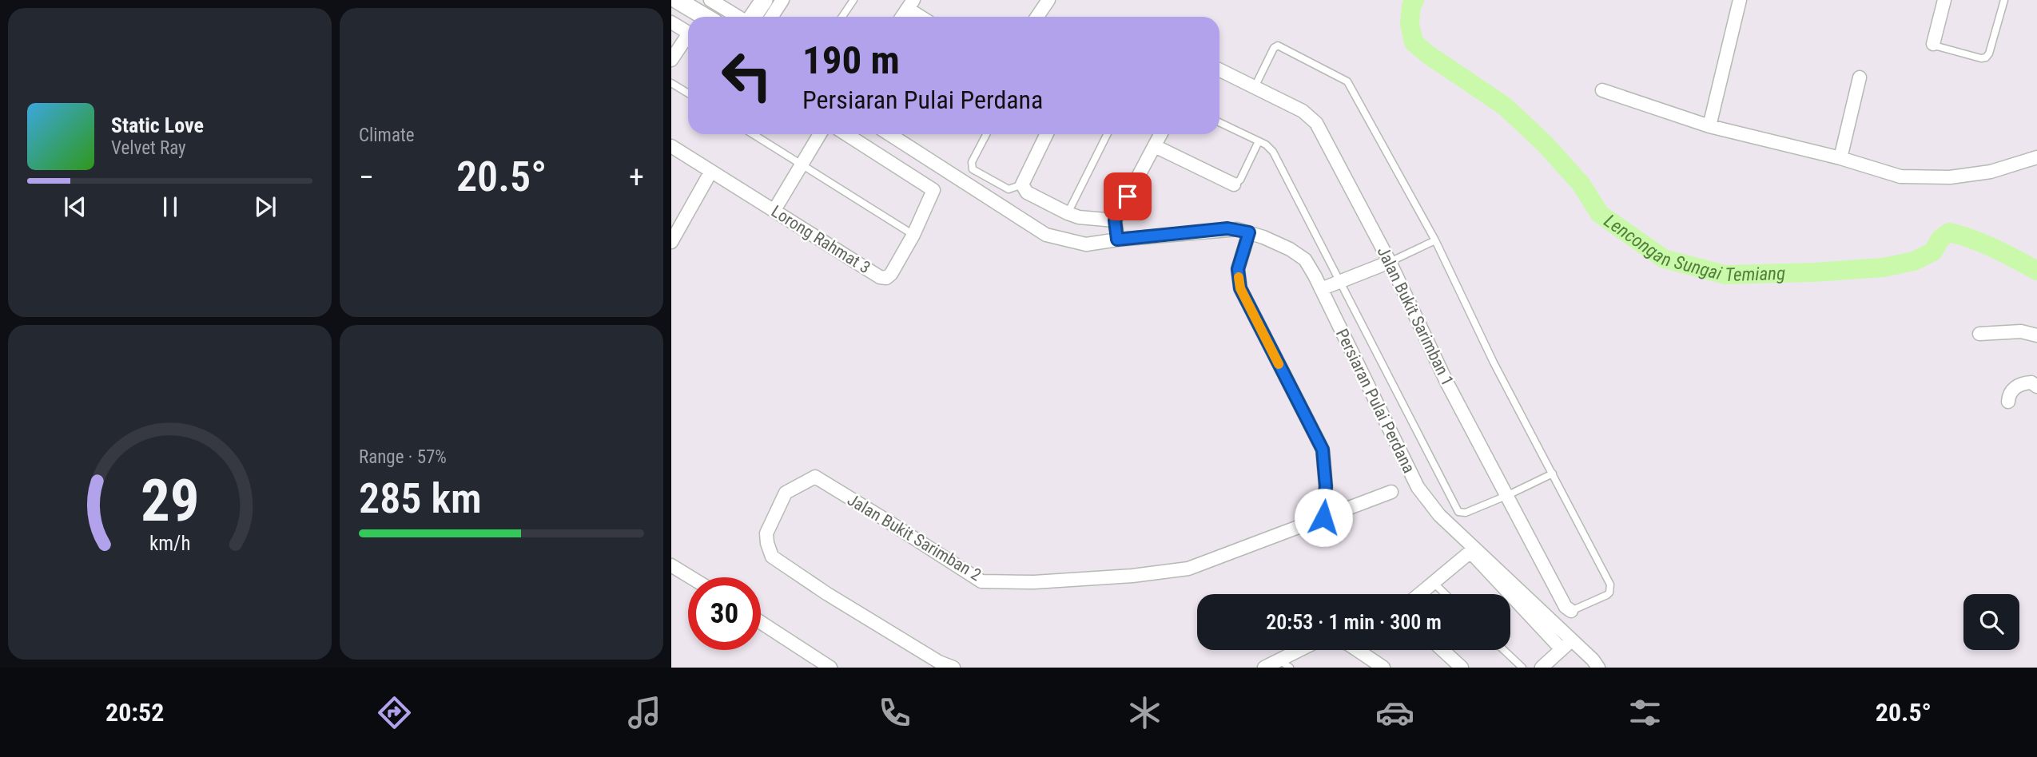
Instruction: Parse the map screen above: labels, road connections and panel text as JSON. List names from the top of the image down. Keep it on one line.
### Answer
{"streets":{"street":["Lorong Rahmat 3","Jalan Bukit Sarimban 1","Persiaran Pulai Perdana","Jalan Bukit Sarimban 2"]},"water":["Lencongan Sungai Temiang"],"page":{"tile":["Climate",["Range · 57%","285 km"]],"turn":["190 m","Persiaran Pulai Perdana"],"song":["Static Love","Velvet Ray"],"heat":["−","20.5°","+"],"limit":"30","trip":"20:53 · 1 min · 300 m","tabs":["20:52","20.5°"],"gauge":["29","km/h"]}}
